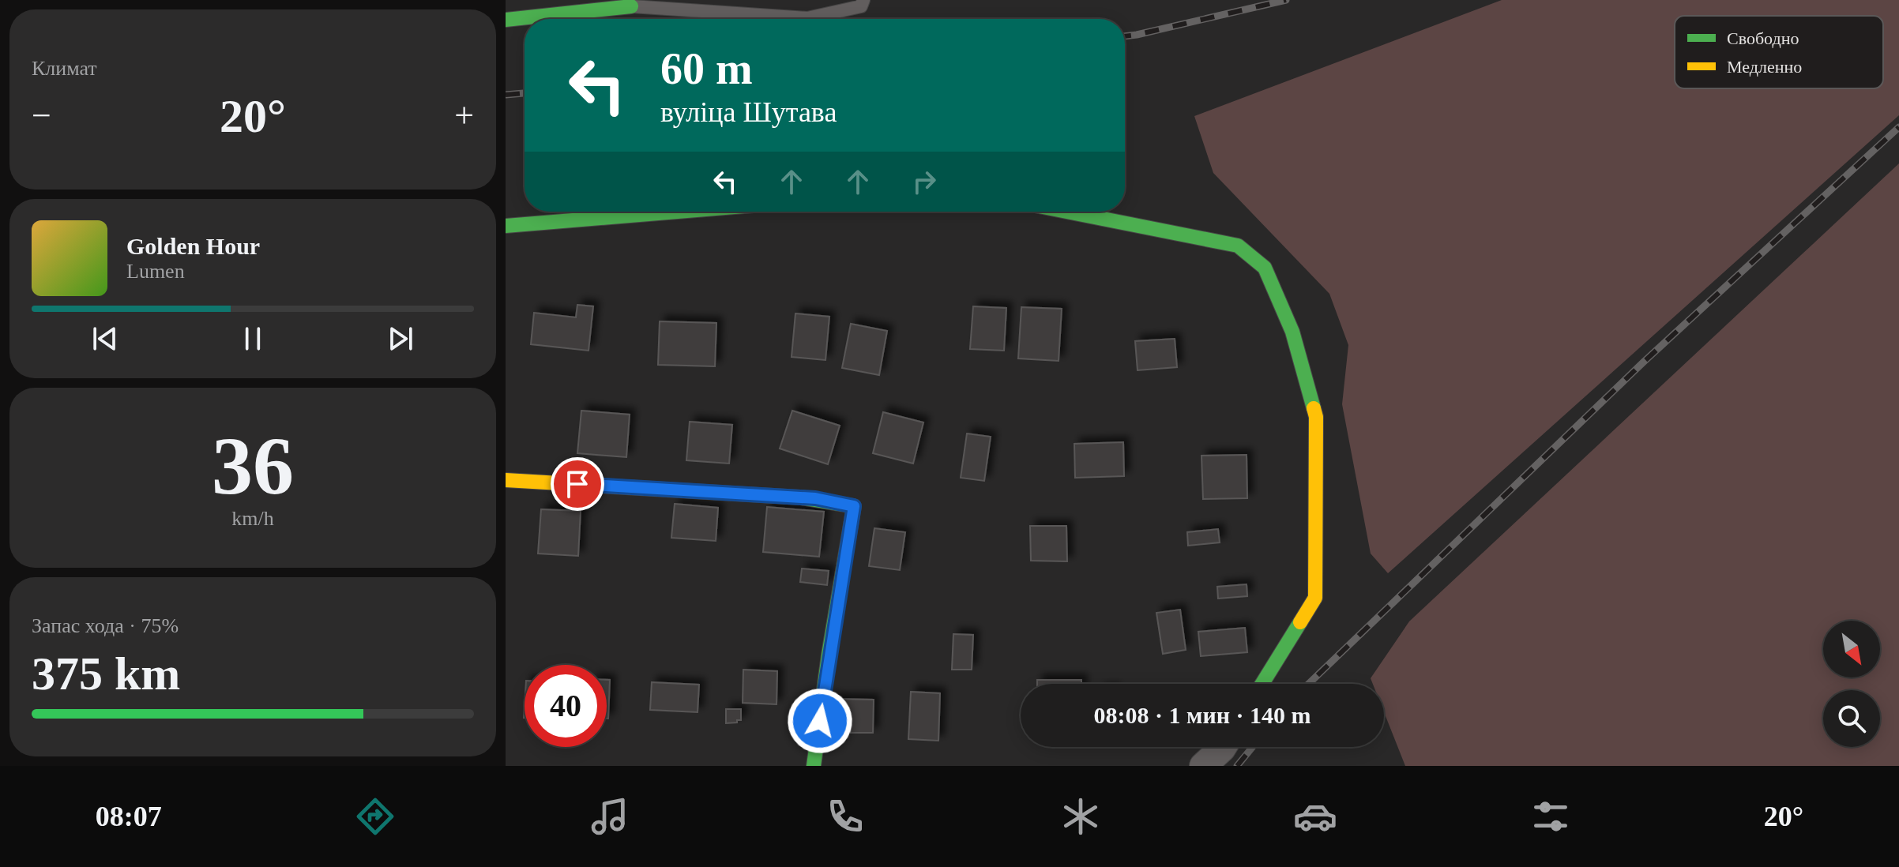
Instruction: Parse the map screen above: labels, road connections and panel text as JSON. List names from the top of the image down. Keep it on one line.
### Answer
{"legend":["Свободно","Медленно"],"north":"bottom right","page":{"tile":["Климат",["36","km/h"],["Запас хода · 75%","375 km"]],"turn":["60 m","вуліца Шутава"],"heat":["−","20°","+"],"song":["Golden Hour","Lumen"],"limit":"40","trip":"08:08 · 1 мин · 140 m","tabs":["08:07","20°"]}}
